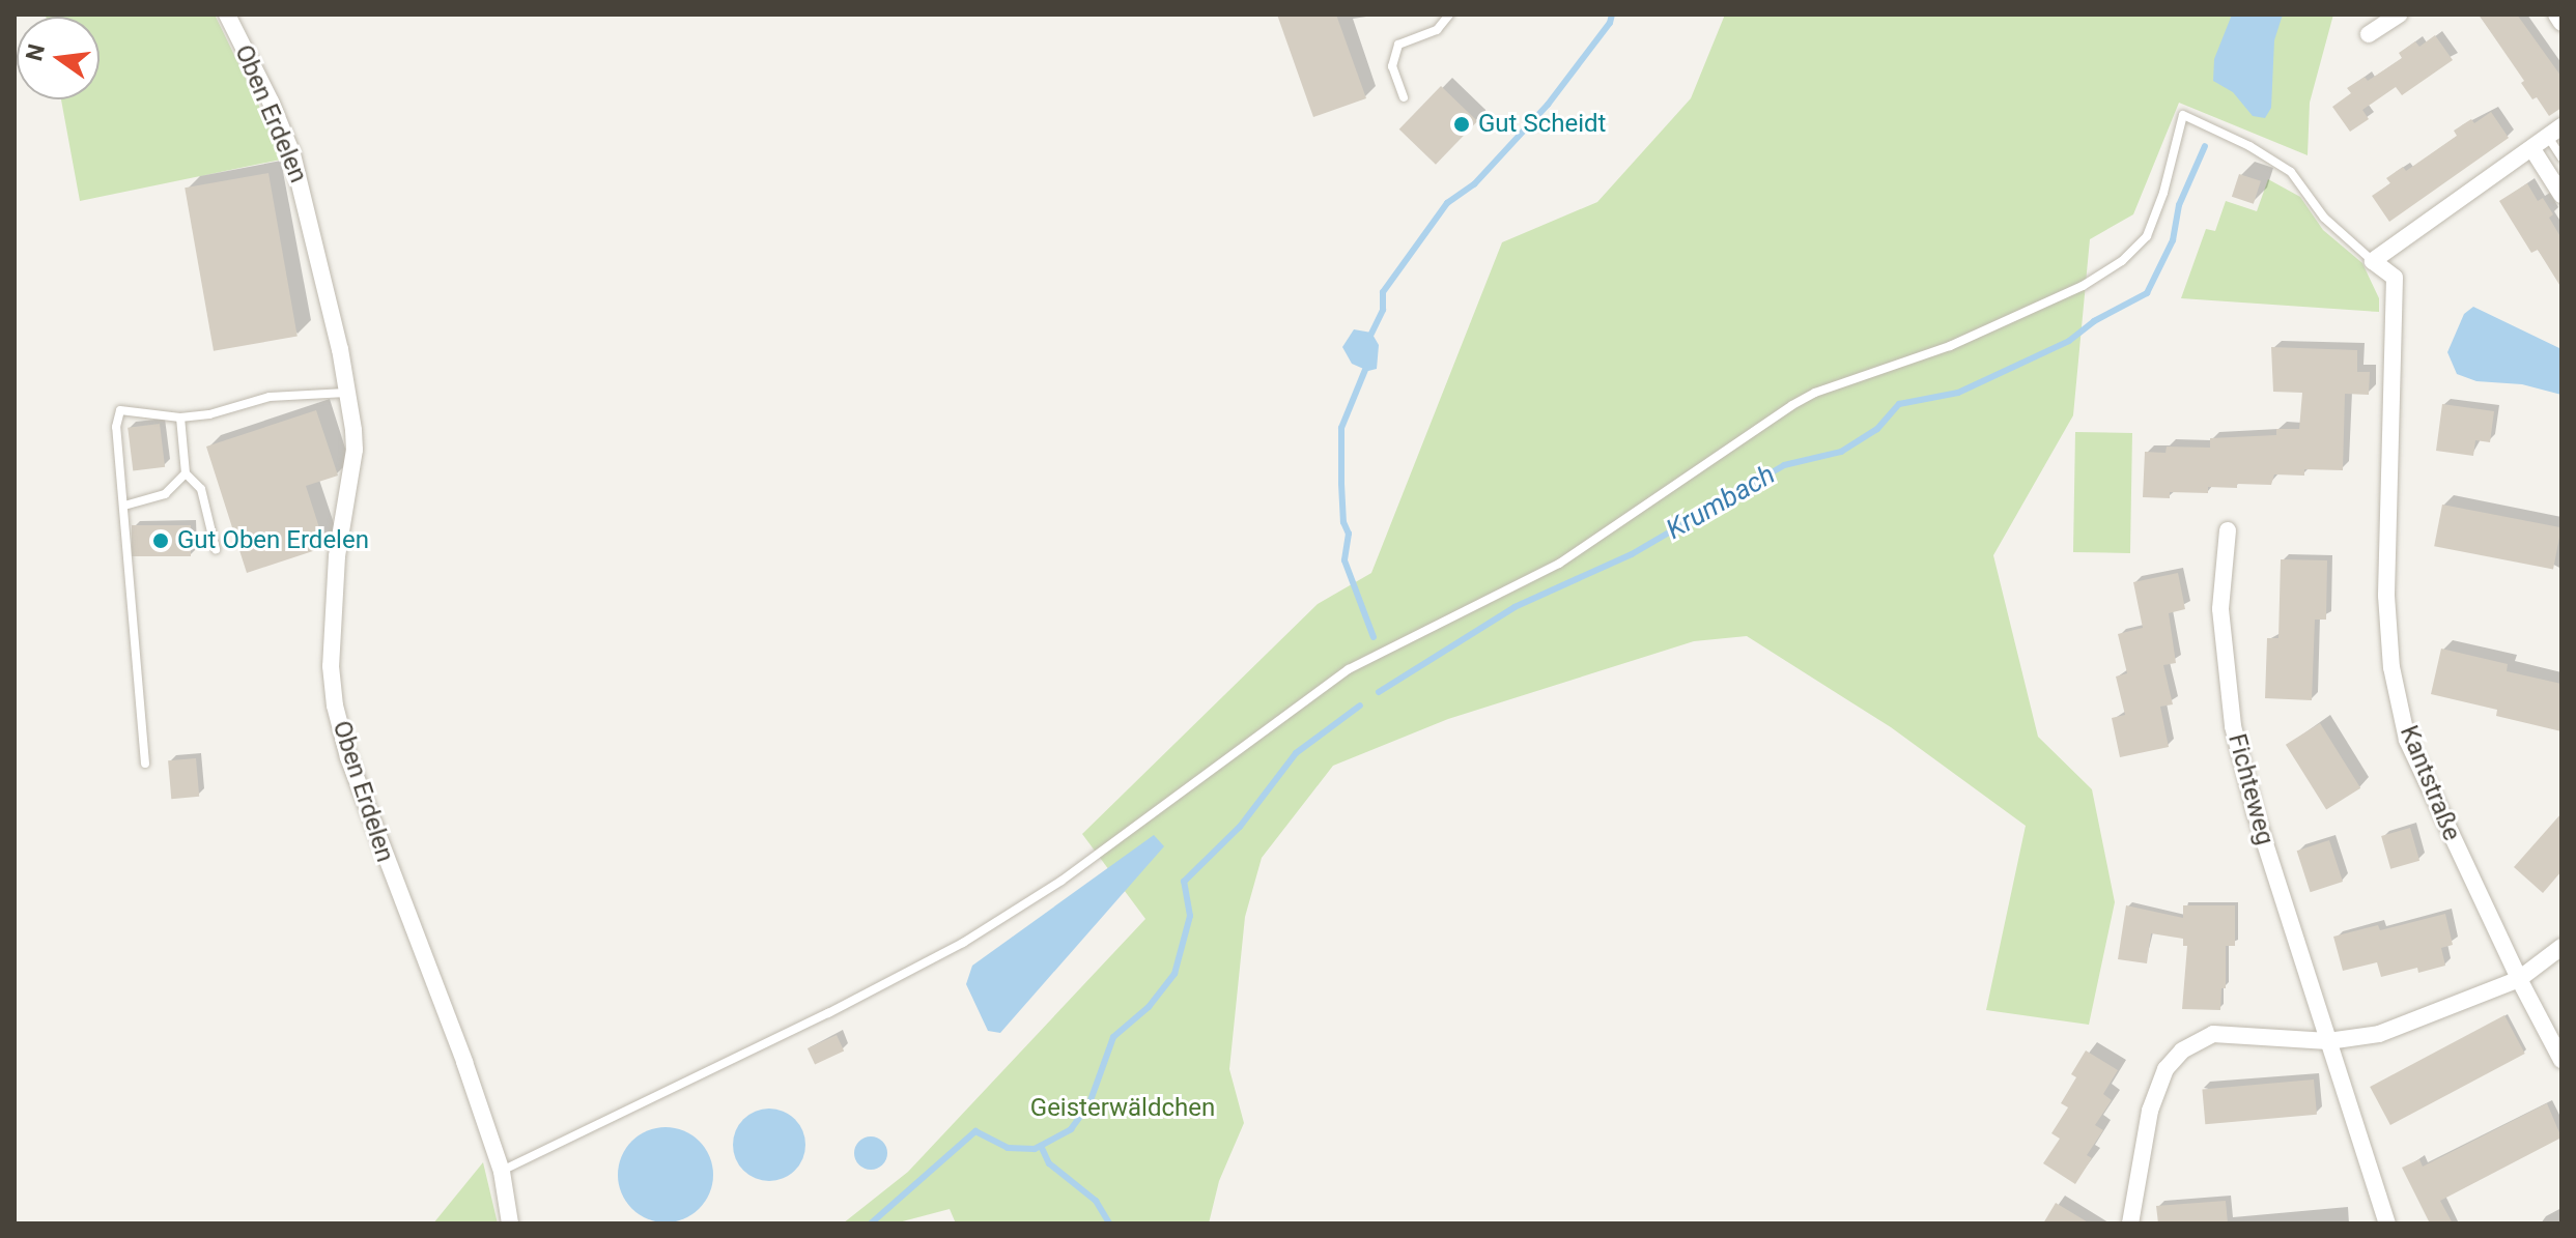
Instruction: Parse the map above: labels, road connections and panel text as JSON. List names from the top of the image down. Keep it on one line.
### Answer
{"streets":{"street":["Oben Erdelen","Kantstraße","Fichteweg"]},"water":["Krumbach"],"parks":["Geisterwäldchen"],"places":["Gut Scheidt","Gut Oben Erdelen"],"north":"left"}
